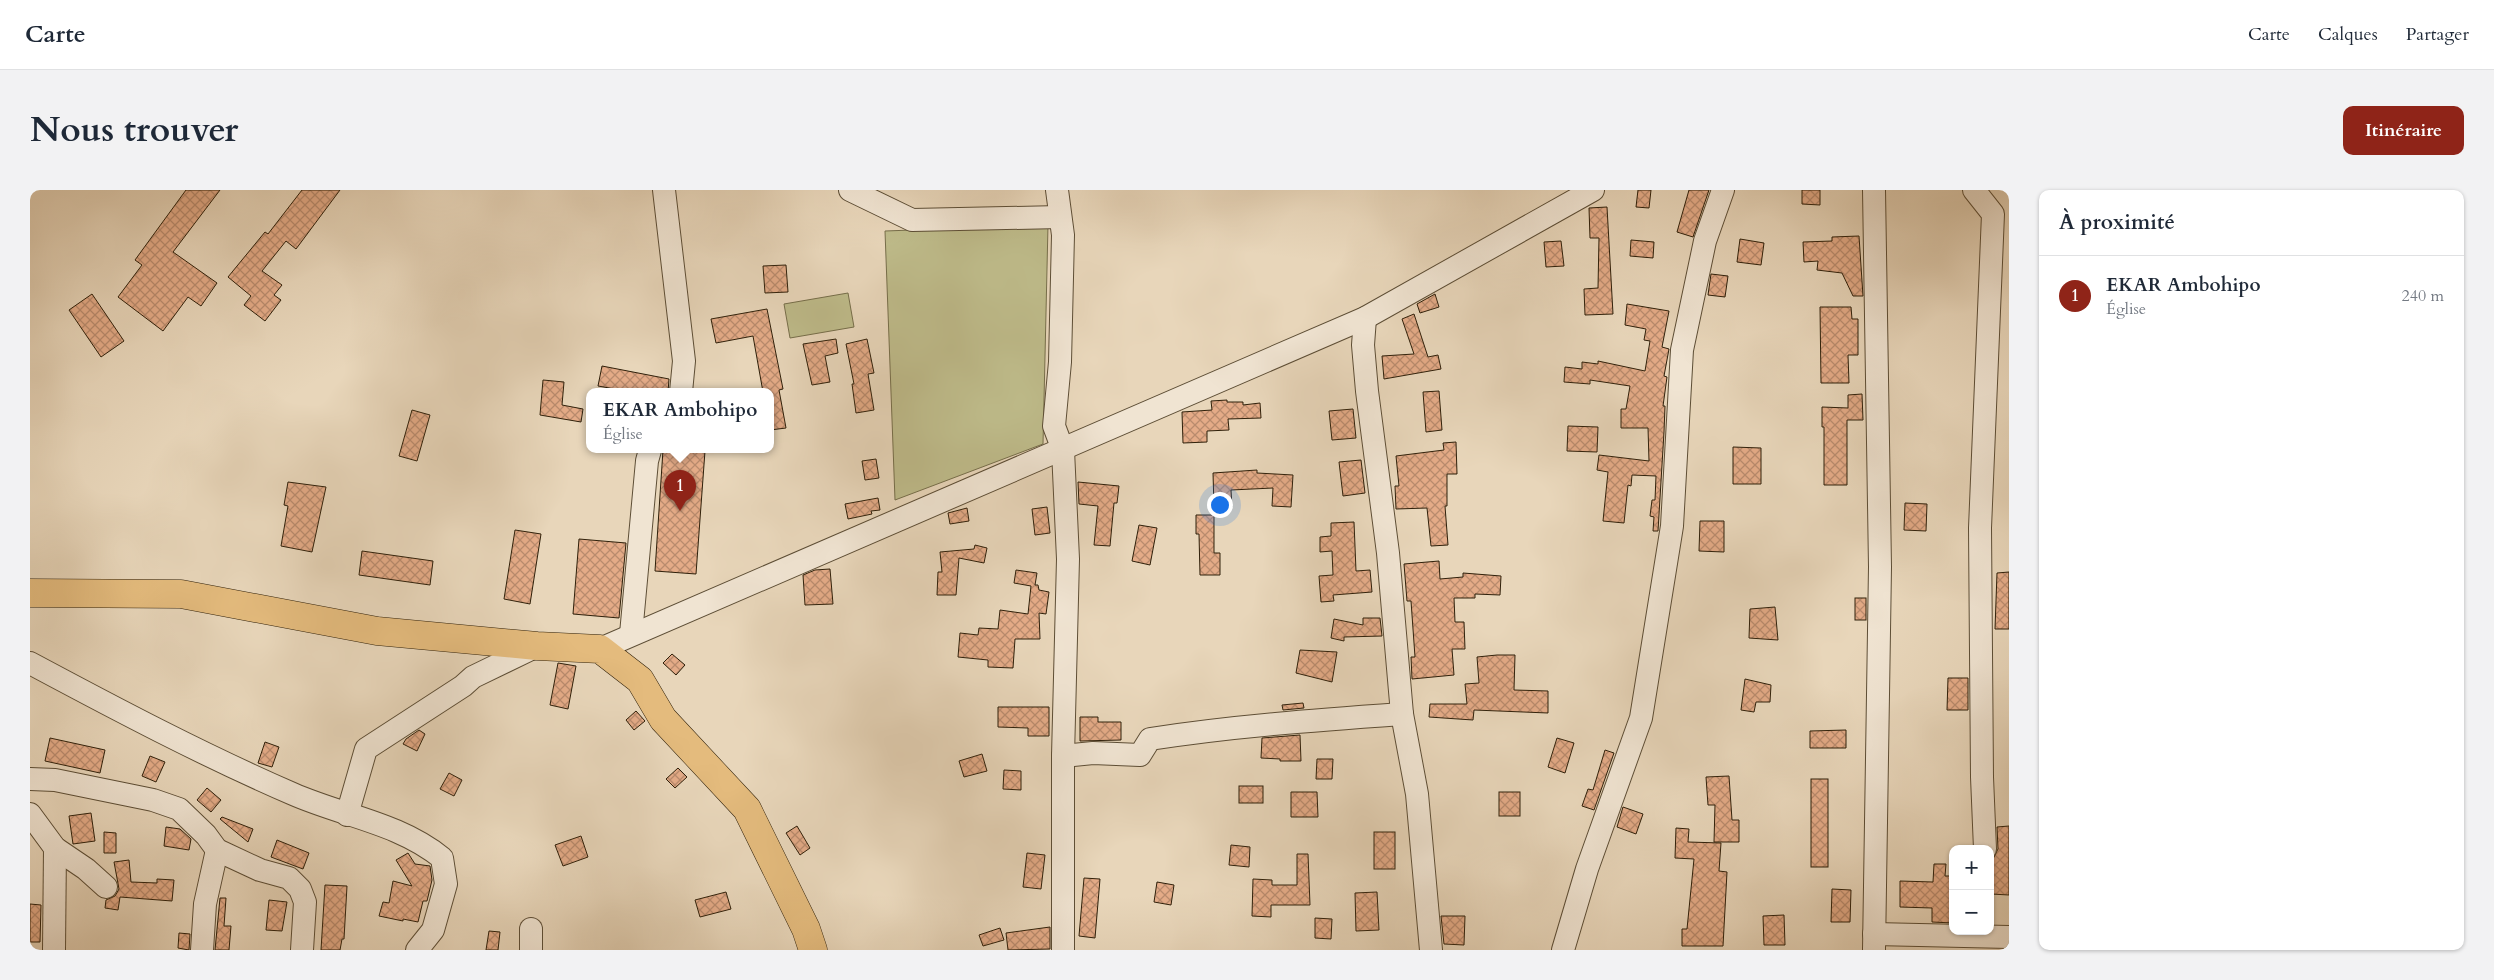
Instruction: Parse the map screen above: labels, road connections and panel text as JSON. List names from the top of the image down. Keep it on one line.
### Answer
{"page":{"header":"Carte","nav":["Carte","Calques","Partager"],"title":"Nous trouver","buttons":"Itinéraire","heading":"À proximité","list":[{"mark":"1","name":"EKAR Ambohipo","note":"Église","value":"240 m"}],"popup":["EKAR Ambohipo","Église"],"pins":"1","map_buttons":["+","−"]}}
